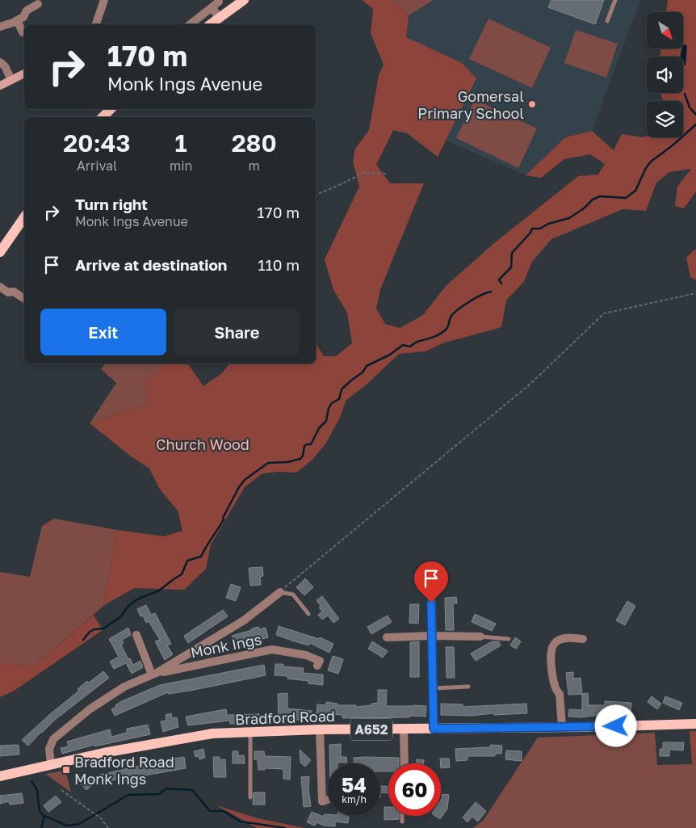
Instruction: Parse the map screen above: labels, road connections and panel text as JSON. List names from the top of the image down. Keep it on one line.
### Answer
{"streets":{"main road":["Bradford Road","A652"],"street":["Monk Ings"]},"crossings":[["Monk Ings","Bradford Road"]],"parks":["Church Wood"],"places":{"other":["Gomersal Primary School"],"transit":["Bradford Road Monk Ings"]},"north":"bottom right","page":{"turn":["170 m","Monk Ings Avenue"],"eta":["20:43","Arrival","1","min","280","m"],"list":[{"name":"Turn right","note":"Monk Ings Avenue","value":"170 m"},{"name":"Arrive at destination","value":"110 m"}],"buttons":["Exit","Share"],"speed":"54 km/h","limit":"60"}}
